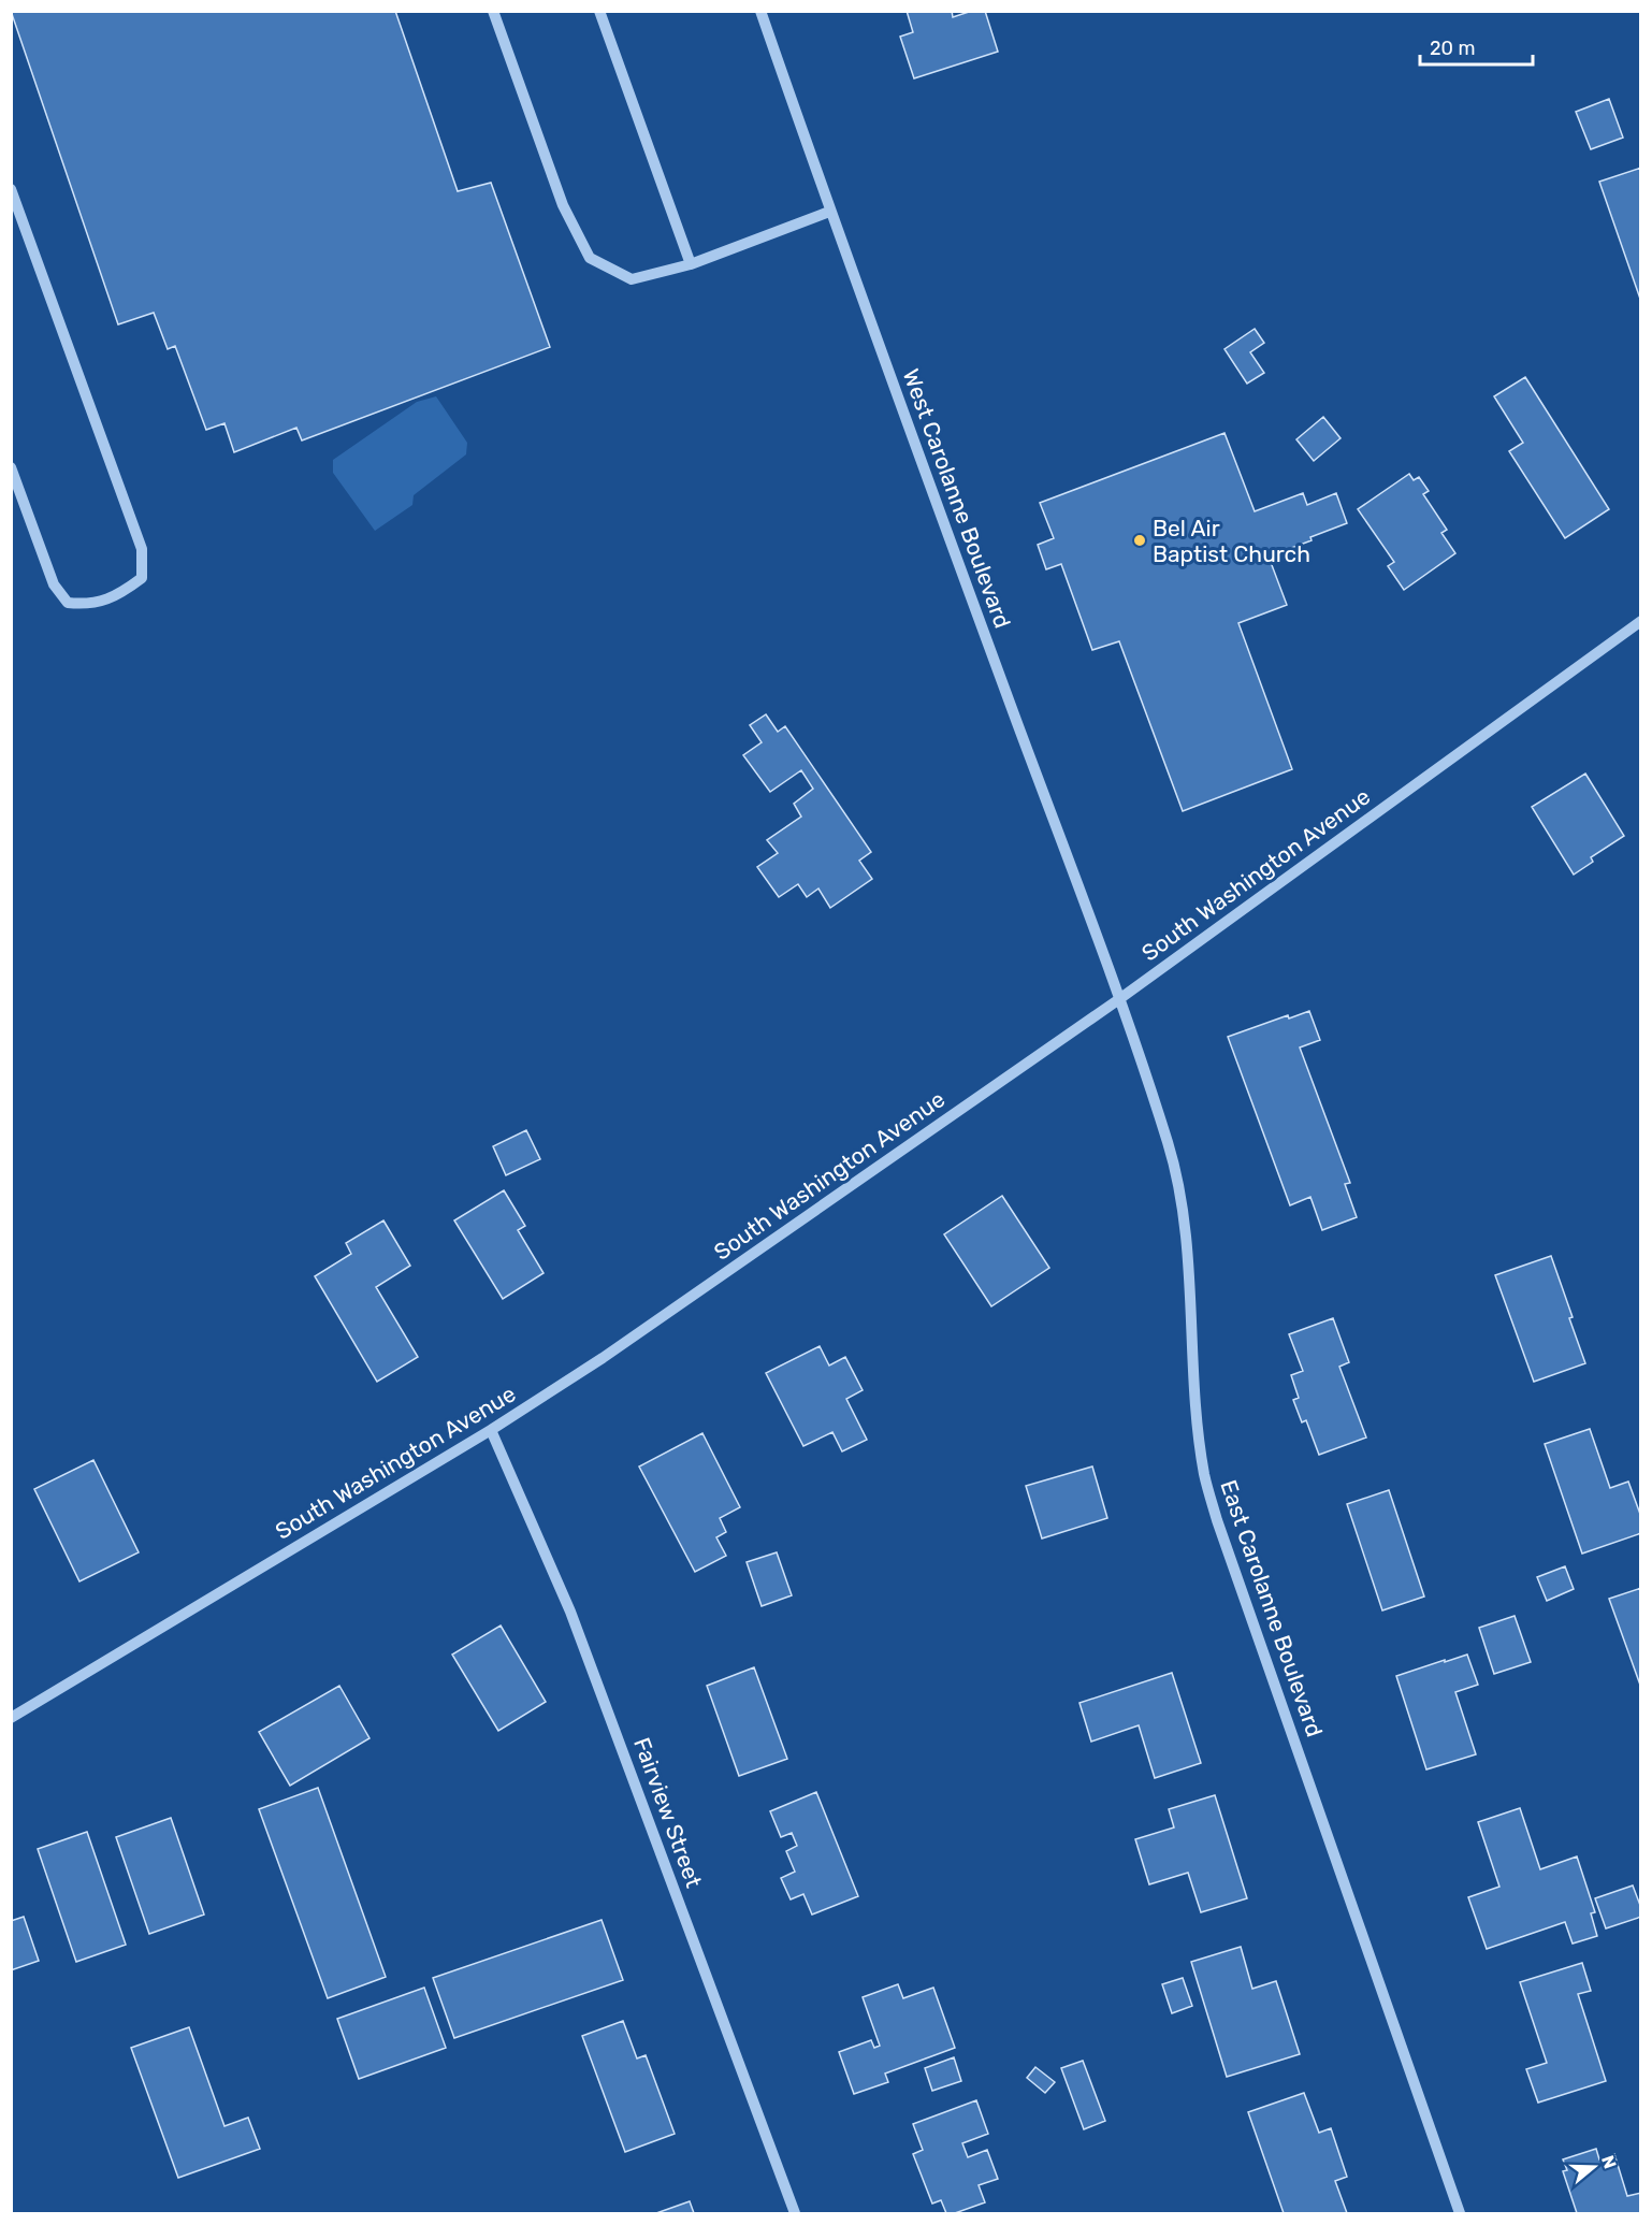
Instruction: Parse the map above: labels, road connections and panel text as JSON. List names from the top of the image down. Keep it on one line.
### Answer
{"streets":{"street":["West Carolanne Boulevard","South Washington Avenue","East Carolanne Boulevard","Fairview Street"]},"crossings":[["West Carolanne Boulevard","South Washington Avenue"],["West Carolanne Boulevard","East Carolanne Boulevard"],["South Washington Avenue","East Carolanne Boulevard"],["South Washington Avenue","Fairview Street"]],"places":["Bel Air Baptist Church"],"scale_bar":"20 m","north":"right"}
